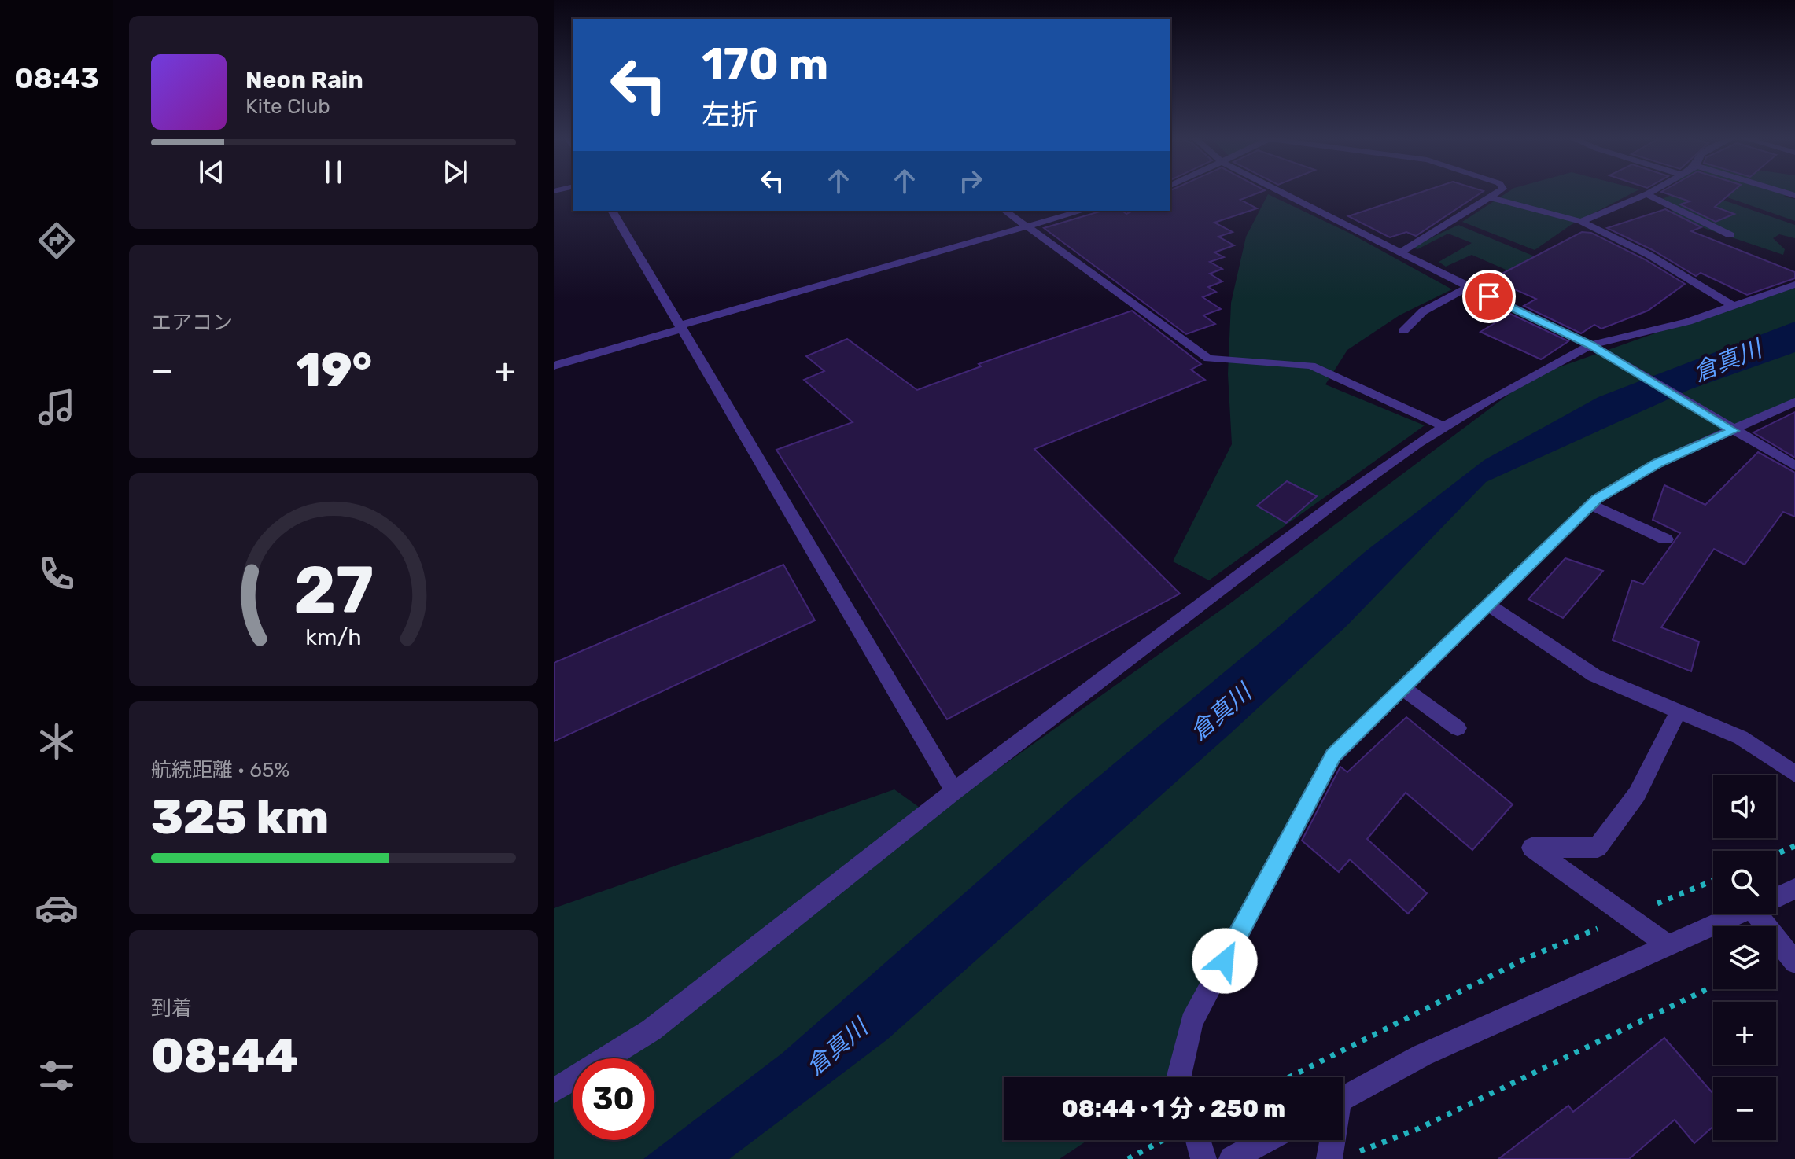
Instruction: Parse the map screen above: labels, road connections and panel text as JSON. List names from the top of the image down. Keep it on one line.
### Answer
{"water":["倉真川"],"page":{"tabs":"08:43","turn":["170 m","左折"],"song":["Neon Rain","Kite Club"],"tile":["エアコン",["航続距離 · 65%","325 km"],["到着","08:44"]],"heat":["−","19°","+"],"map_buttons":["+","−"],"limit":"30","trip":"08:44 · 1 分 · 250 m","gauge":["27","km/h"]}}
